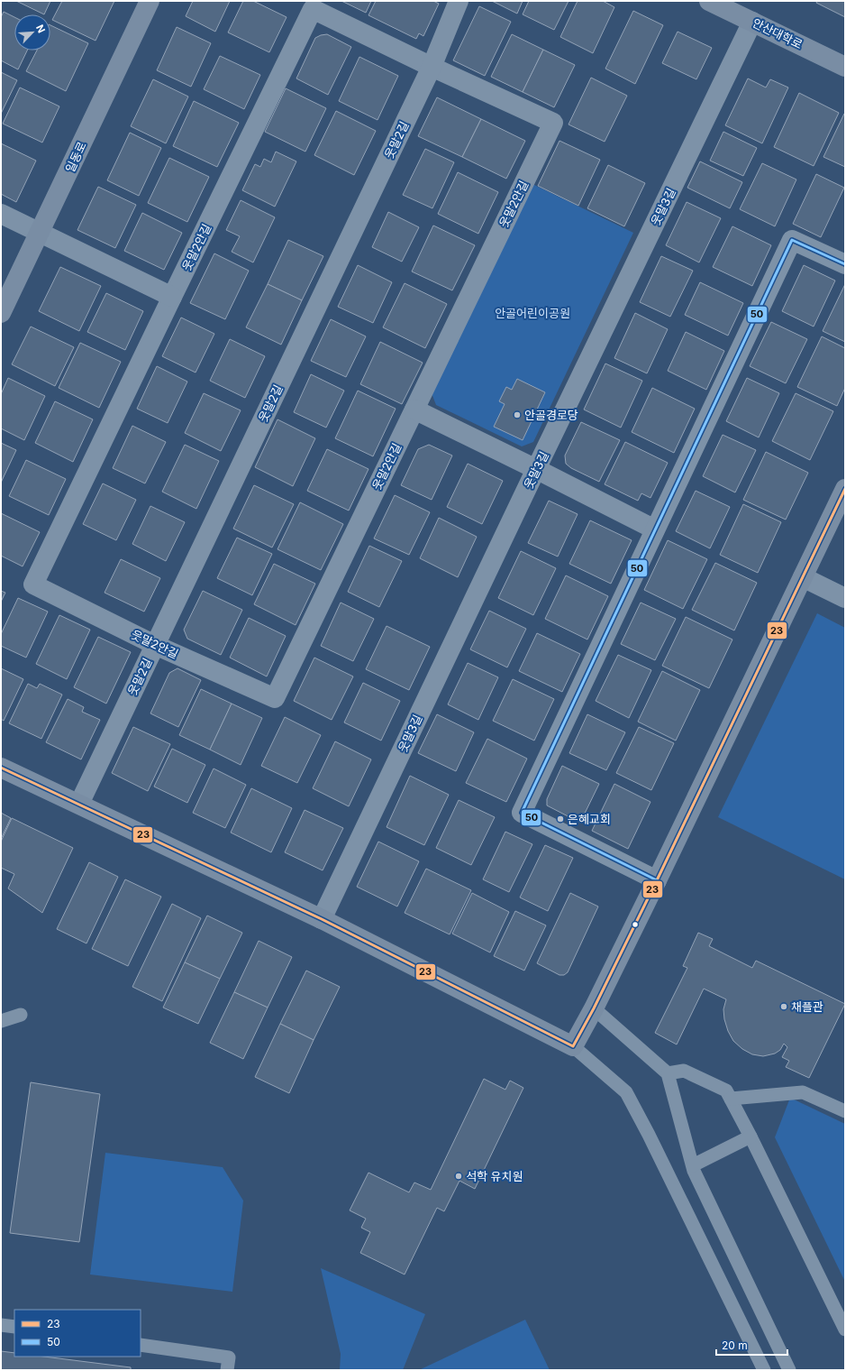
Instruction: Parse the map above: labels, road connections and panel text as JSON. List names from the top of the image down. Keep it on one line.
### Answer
{"streets":{"street":["안산대학로","웃말2길","일동로","웃말2안길","웃말3길"]},"crossings":[["안산대학로","웃말3길"],["웃말2길","웃말2안길"]],"parks":["안골어린이공원"],"places":["안골경로당","은혜교회","채플관","석학 유치원"],"lines":["transit line 50","transit line 23"],"legend":["23","50"],"scale_bar":"20 m","north":"top right"}
